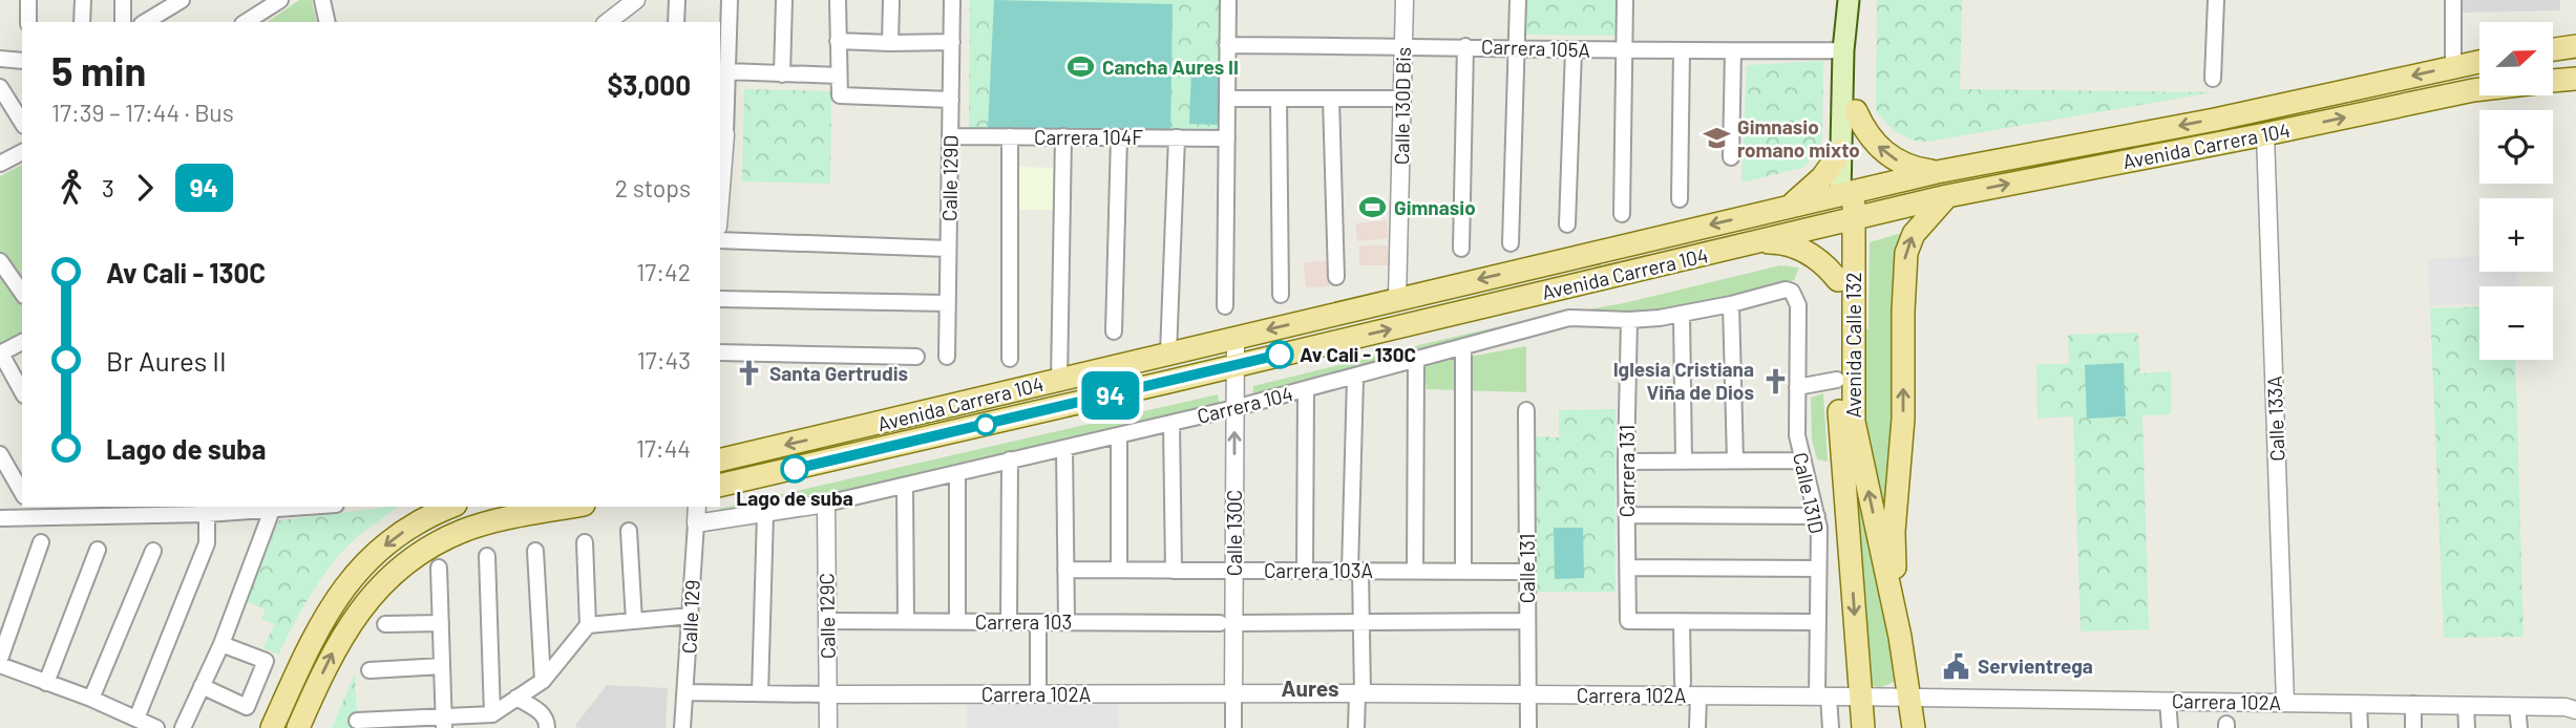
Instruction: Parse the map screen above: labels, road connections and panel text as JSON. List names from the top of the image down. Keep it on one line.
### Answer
{"streets":{"main road":["Avenida Carrera 104","Avenida Calle 132"],"street":["Carrera 105A","Calle 130D Bis","Carrera 104F","Calle 129D","Carrera 104","Calle 133A","Carrera 131","Calle 131D","Calle 130C","Calle 131","Carrera 103A","Calle 129C","Calle 129","Carrera 103","Carrera 102A"]},"crossings":[["Carrera 105A","Calle 130D Bis"],["Carrera 105A","Avenida Calle 132"],["Calle 130D Bis","Avenida Carrera 104"],["Carrera 104F","Calle 129D"],["Avenida Carrera 104","Avenida Calle 132"],["Avenida Carrera 104","Calle 133A"],["Avenida Carrera 104","Calle 130C"],["Avenida Calle 132","Carrera 102A"],["Carrera 104","Carrera 131"],["Carrera 104","Calle 131D"],["Carrera 104","Calle 130C"],["Carrera 104","Calle 129C"],["Carrera 104","Calle 129"],["Calle 133A","Carrera 102A"],["Calle 131D","Carrera 102A"],["Calle 130C","Carrera 103A"],["Calle 130C","Carrera 103"],["Calle 130C","Carrera 102A"],["Calle 131","Carrera 103A"],["Calle 131","Carrera 103"],["Calle 131","Carrera 102A"],["Calle 129C","Carrera 103"],["Calle 129C","Carrera 102A"],["Calle 129","Carrera 102A"]],"districts":["Aures"],"places":{"sports":["Cancha Aures II","Gimnasio"],"school or university":["Gimnasio romano mixto"],"other":["Av Cali - 130C","Lago de suba"],"church":["Santa Gertrudis","Iglesia Cristiana Viña de Dios"],"public building":["Servientrega"]},"lines":["bus line 94"],"north":"right","page":{"on_map":"94","map_buttons":["+","−"],"heading":["5 min","17:39 – 17:44 · Bus","$3,000"],"legs":["3","94","2 stops"],"list":[{"name":"Av Cali - 130C","value":"17:42"},{"name":"Br Aures II","value":"17:43"},{"name":"Lago de suba","value":"17:44"}]}}
